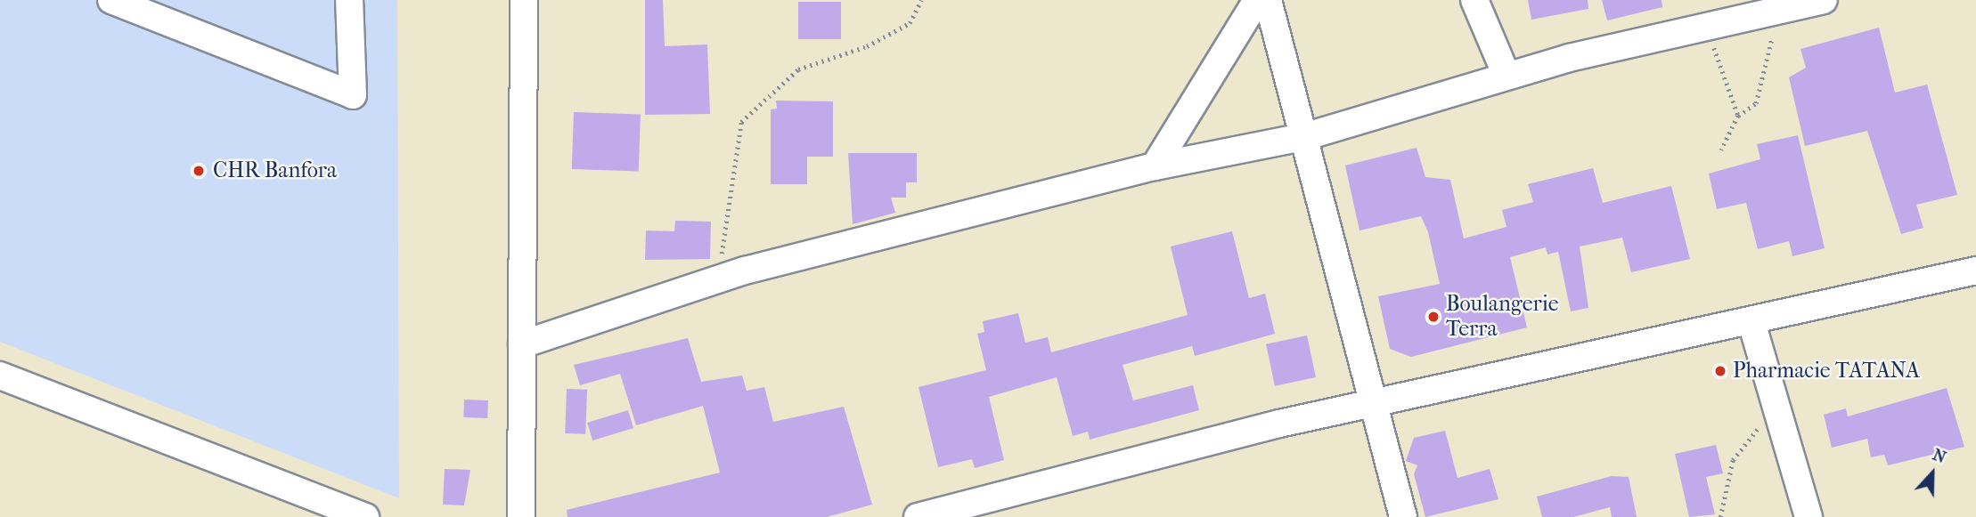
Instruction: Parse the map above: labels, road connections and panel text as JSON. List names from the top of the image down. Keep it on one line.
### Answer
{"places":["CHR Banfora","Boulangerie Terra","Pharmacie TATANA"],"north":"top"}
